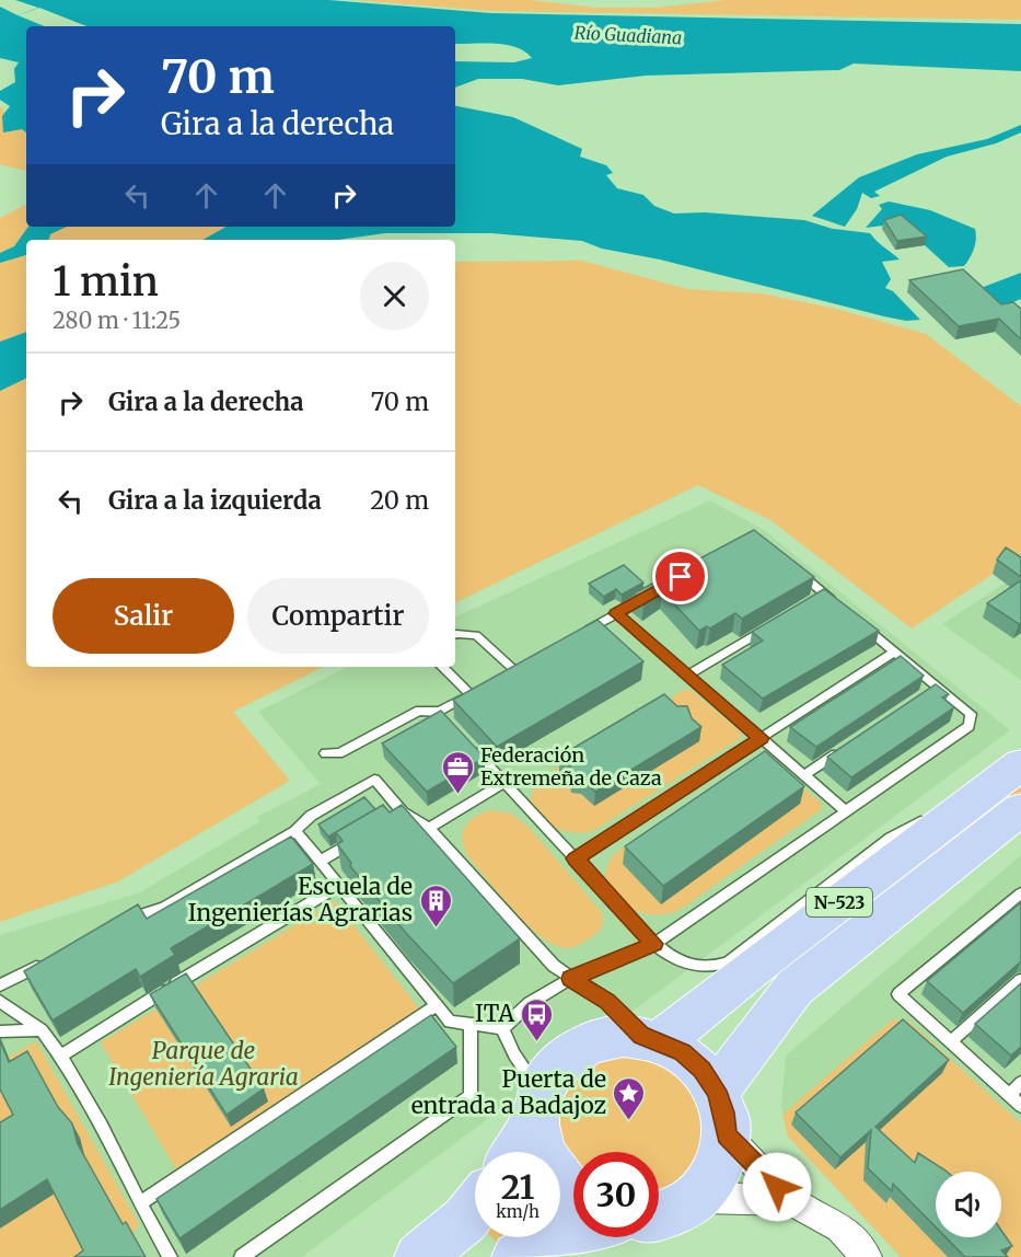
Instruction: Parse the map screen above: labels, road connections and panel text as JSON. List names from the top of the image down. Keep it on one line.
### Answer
{"streets":{"highway":["N-523"]},"water":["Río Guadiana"],"parks":["Parque de Ingeniería Agraria"],"places":{"office":["Federación Extremeña de Caza"],"building":["Escuela de Ingenierías Agrarias"],"bus stop":["ITA"],"place":["Puerta de entrada a Badajoz"]},"page":{"turn":["70 m","Gira a la derecha"],"heading":["1 min","280 m · 11:25"],"list":[{"name":"Gira a la derecha","value":"70 m"},{"name":"Gira a la izquierda","value":"20 m"}],"buttons":["Salir","Compartir"],"speed":"21 km/h","limit":"30"}}
